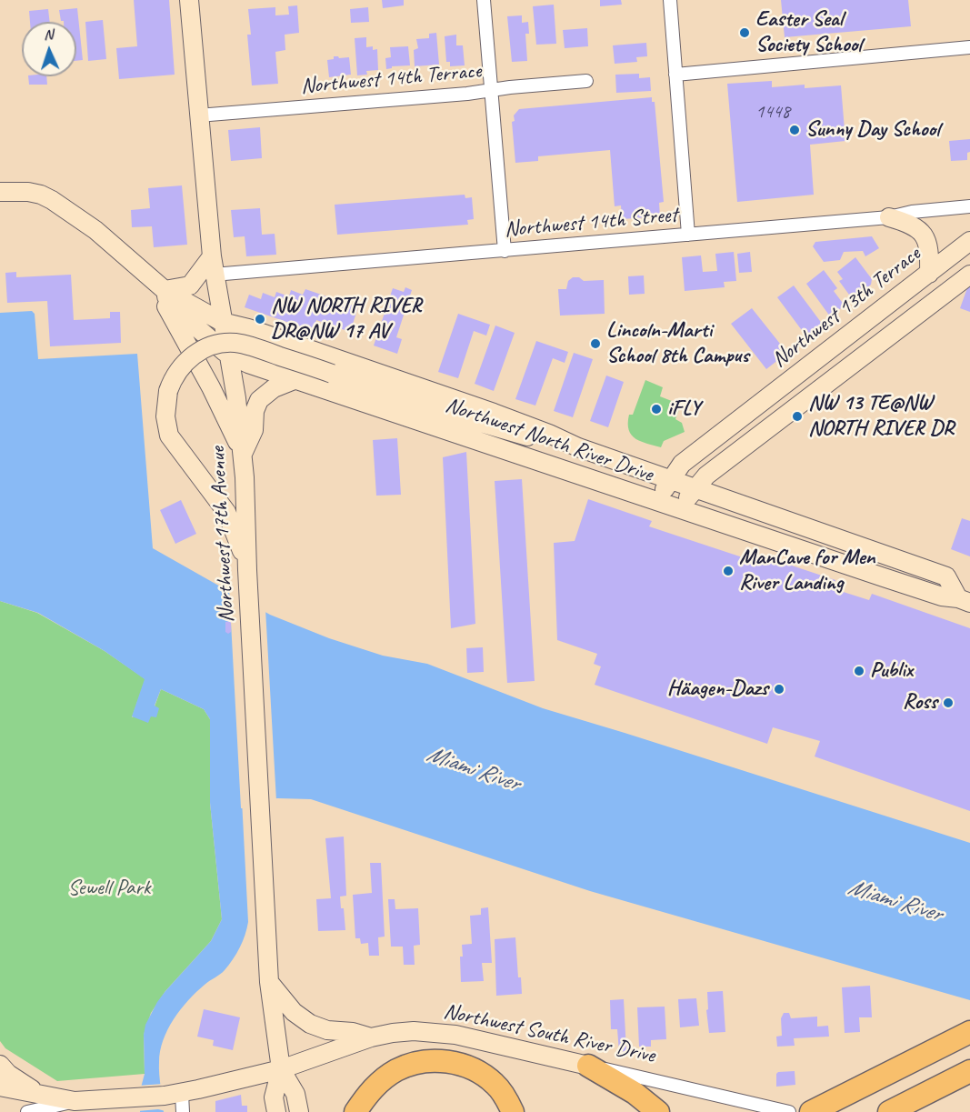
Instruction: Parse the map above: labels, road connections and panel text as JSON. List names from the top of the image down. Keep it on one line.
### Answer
{"streets":{"main road":["Northwest 13th Terrace","Northwest North River Drive","Northwest 17th Avenue","Northwest South River Drive"],"street":["Northwest 14th Terrace","Northwest 14th Street"]},"crossings":[["Northwest 14th Terrace","Northwest 17th Avenue"],["Northwest 14th Street","Northwest 17th Avenue"],["Northwest 13th Terrace","Northwest North River Drive"],["Northwest North River Drive","Northwest 17th Avenue"],["Northwest 17th Avenue","Northwest South River Drive"]],"water":["Miami River"],"parks":["Sewell Park"],"places":["Easter Seal Society School","Sunny Day School","NW NORTH RIVER DR@NW 17 AV","Lincoln-Marti School 8th Campus","iFLY","NW 13 TE@NW NORTH RIVER DR","ManCave for Men River Landing","Publix","Häagen-Dazs","Ross"],"house_numbers":["1448"],"north":"top"}
